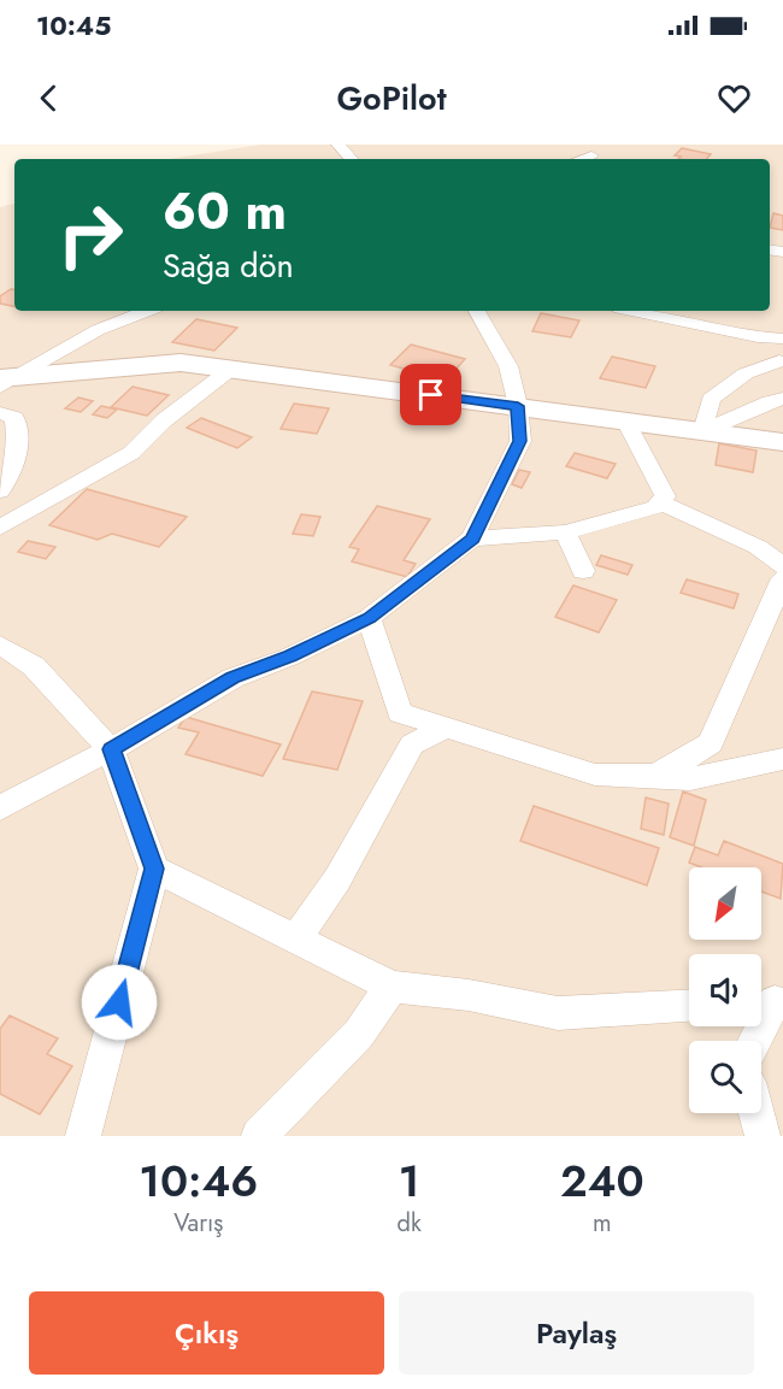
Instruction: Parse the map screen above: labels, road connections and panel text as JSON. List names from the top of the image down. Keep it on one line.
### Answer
{"north":"bottom left","page":{"status":"10:45","header":"GoPilot","turn":["60 m","Sağa dön"],"eta":["10:46","Varış","1","dk","240","m"],"buttons":["Çıkış","Paylaş"]}}
